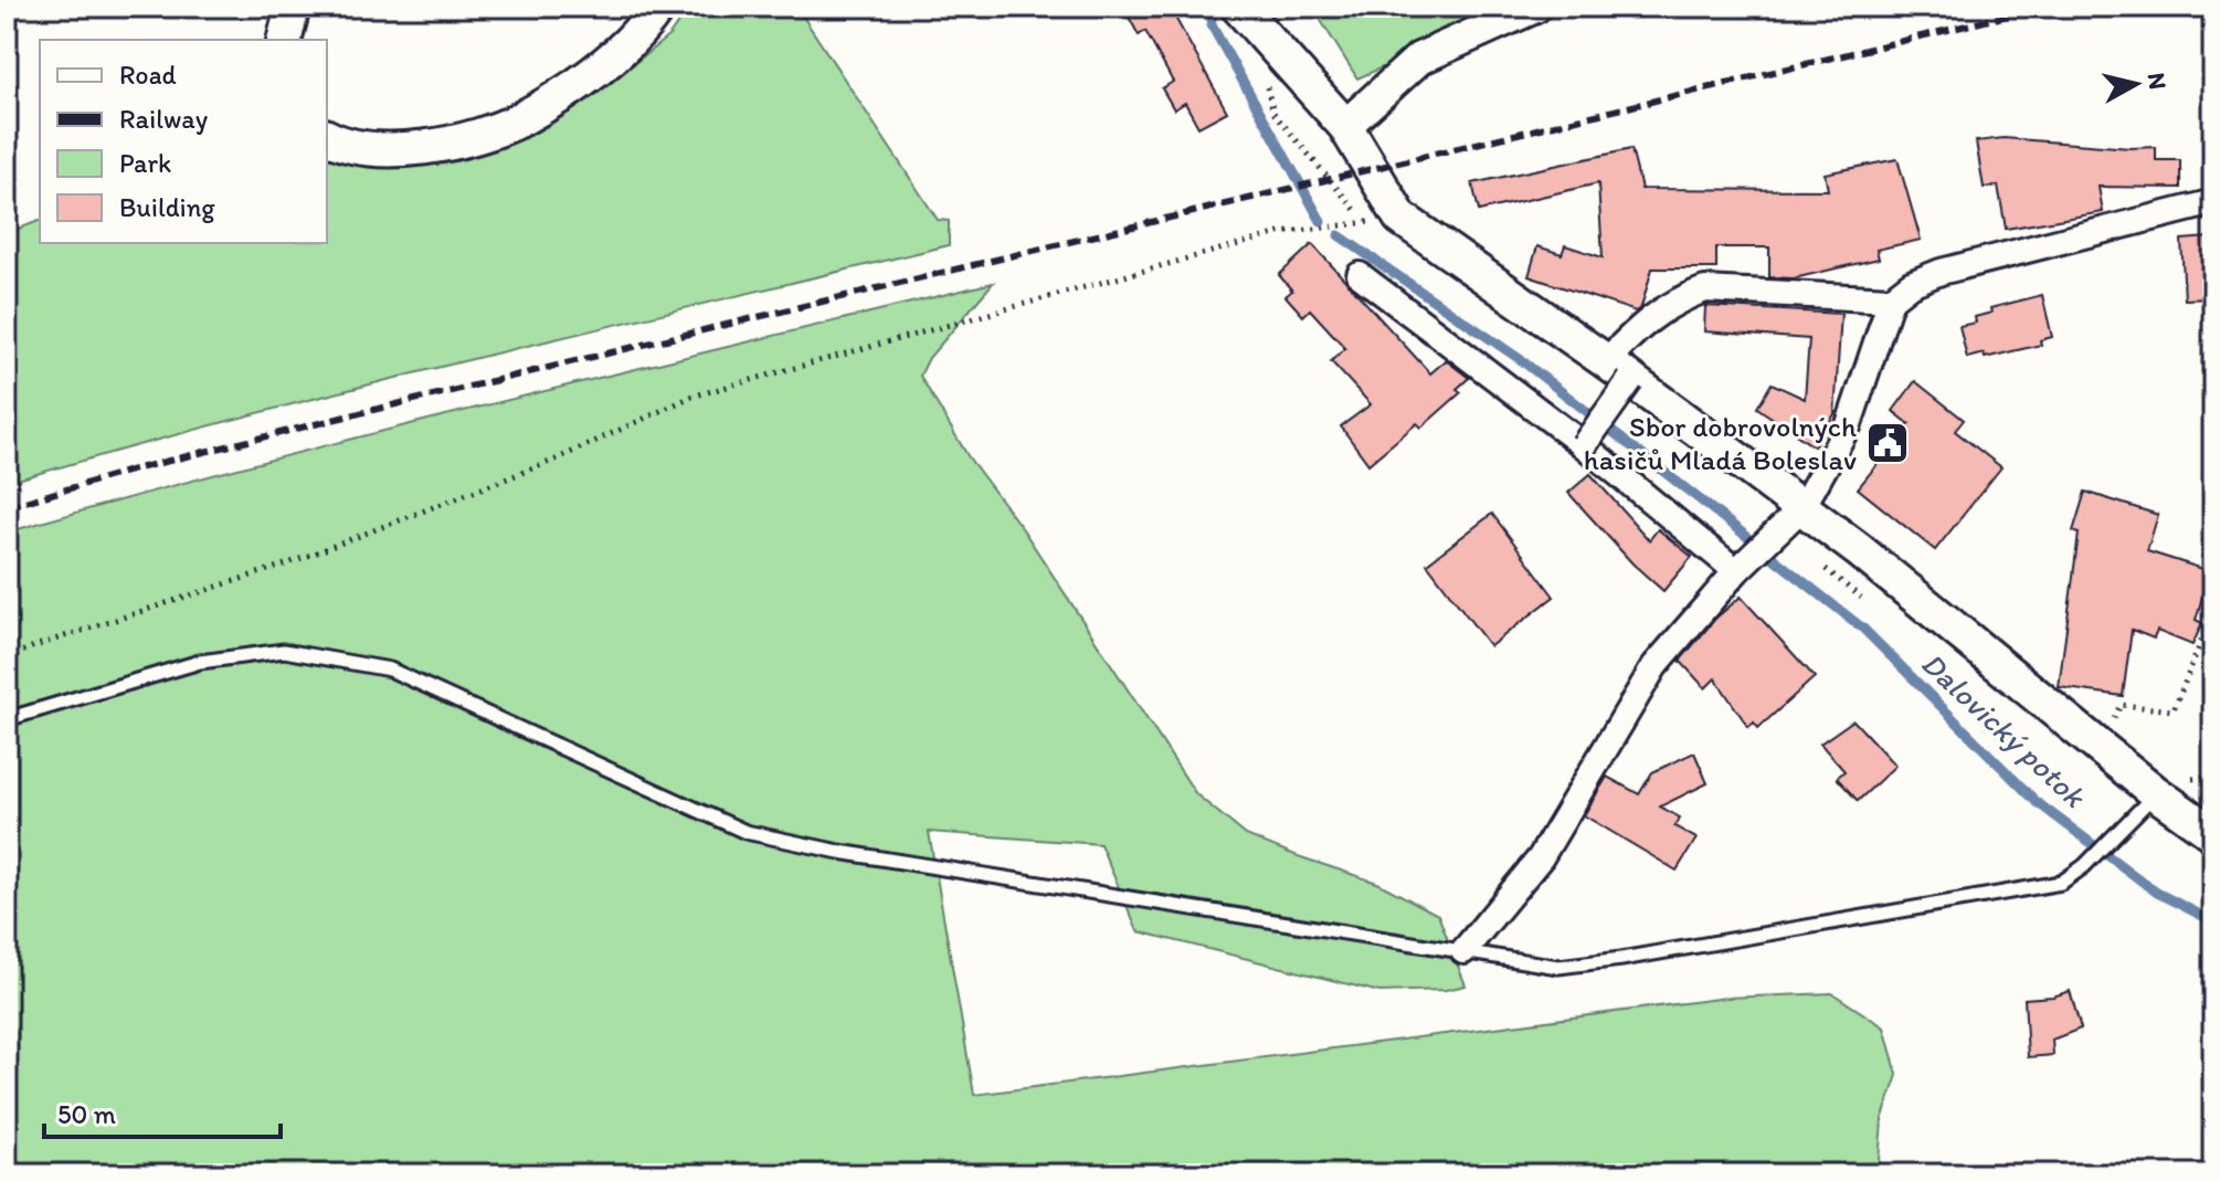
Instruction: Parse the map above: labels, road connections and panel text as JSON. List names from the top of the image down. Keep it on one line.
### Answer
{"water":["Dalovický potok"],"places":{"public building":["Sbor dobrovolných hasičů Mladá Boleslav"]},"legend":["Road","Railway","Park","Building"],"scale_bar":"50 m","north":"right"}
